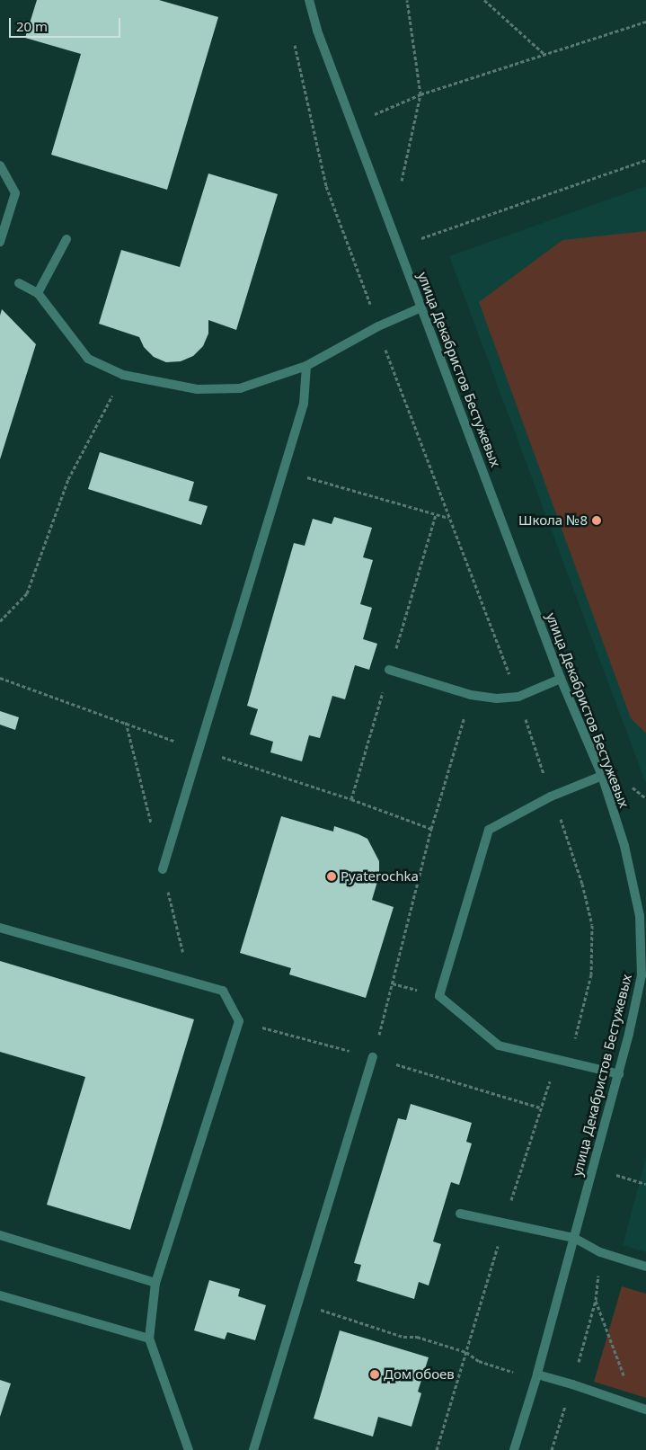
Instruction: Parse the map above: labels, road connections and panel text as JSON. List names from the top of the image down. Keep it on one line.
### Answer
{"streets":{"street":["улица Декабристов Бестужевых"]},"places":["Школа №8","Pyaterochka","Дом обоев"],"scale_bar":"20 m"}
